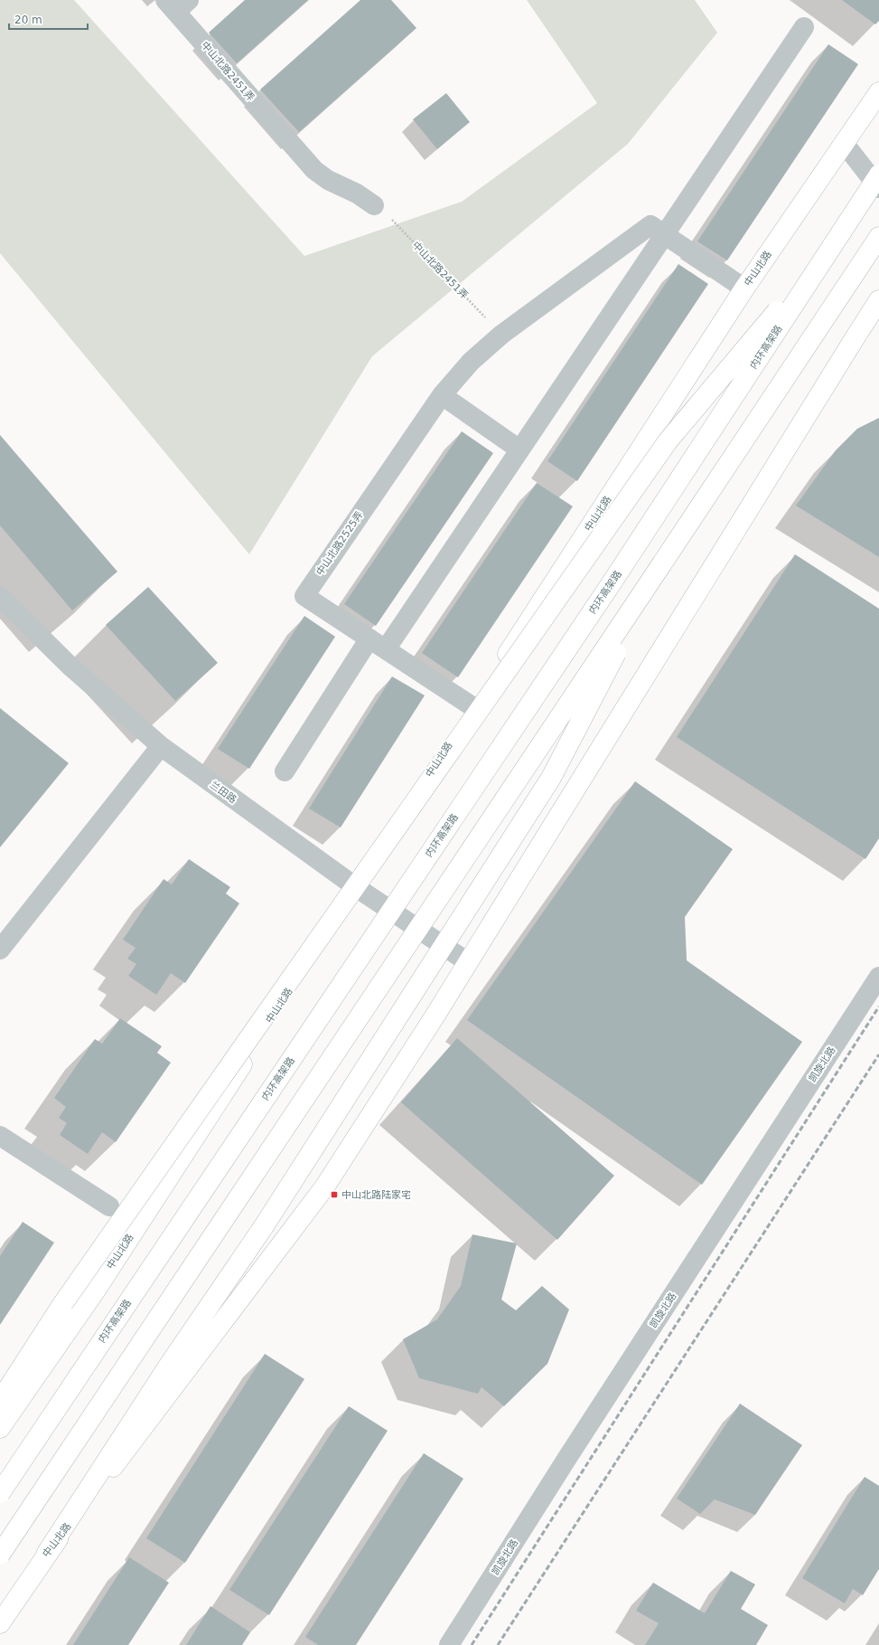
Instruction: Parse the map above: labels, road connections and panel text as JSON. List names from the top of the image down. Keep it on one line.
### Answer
{"streets":{"main road":["中山北路","内环高架路"],"street":["中山北路2451弄","中山北路2525弄","兰田路","凯旋北路"]},"crossings":[["中山北路2451弄","中山北路2525弄"],["中山北路","中山北路2525弄"],["中山北路","兰田路"]],"places":{"transit":["中山北路陆家宅"]},"scale_bar":"20 m"}
